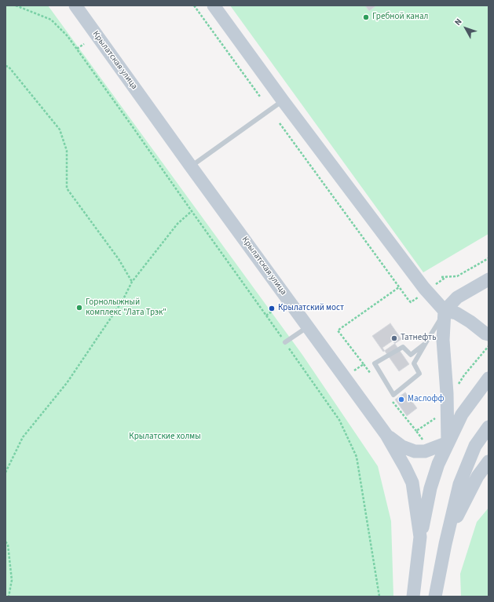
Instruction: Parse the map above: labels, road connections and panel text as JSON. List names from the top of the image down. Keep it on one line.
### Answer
{"streets":{"main road":["Крылатская улица"]},"parks":["Крылатские холмы"],"places":["Гребной канал","Горнолыжный комплекс \"Лата Трэк\"","Крылатский мост","Татнефть","Маслофф"],"north":"top left"}
